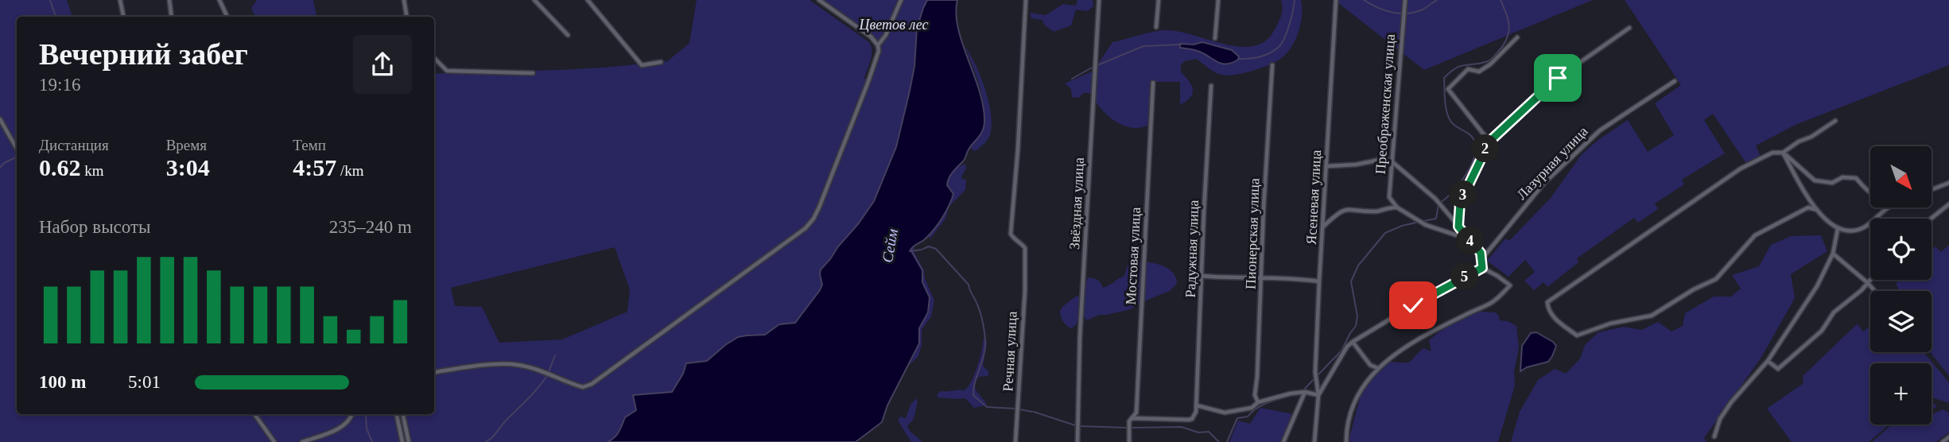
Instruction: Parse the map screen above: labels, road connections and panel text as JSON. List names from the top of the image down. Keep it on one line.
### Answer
{"streets":{"street":["Преображенская улица","Лазурная улица","Ясеневая улица","Звёздная улица","Пионерская улица","Радужная улица","Мостовая улица","Речная улица"]},"crossings":[["Радужная улица","Мостовая улица"]],"water":["Сейм"],"parks":["Цветов лес"],"north":"bottom right","page":{"heading":["Вечерний забег","19:16"],"stats":[["Дистанция","0.62 km"],["Время","3:04"],["Темп","4:57 /km"]],"pins":["2","3","4","5"],"map_buttons":"+","chart":["Набор высоты","235–240 m"],"list":[{"name":"100 m","note":"5:01"}]}}
